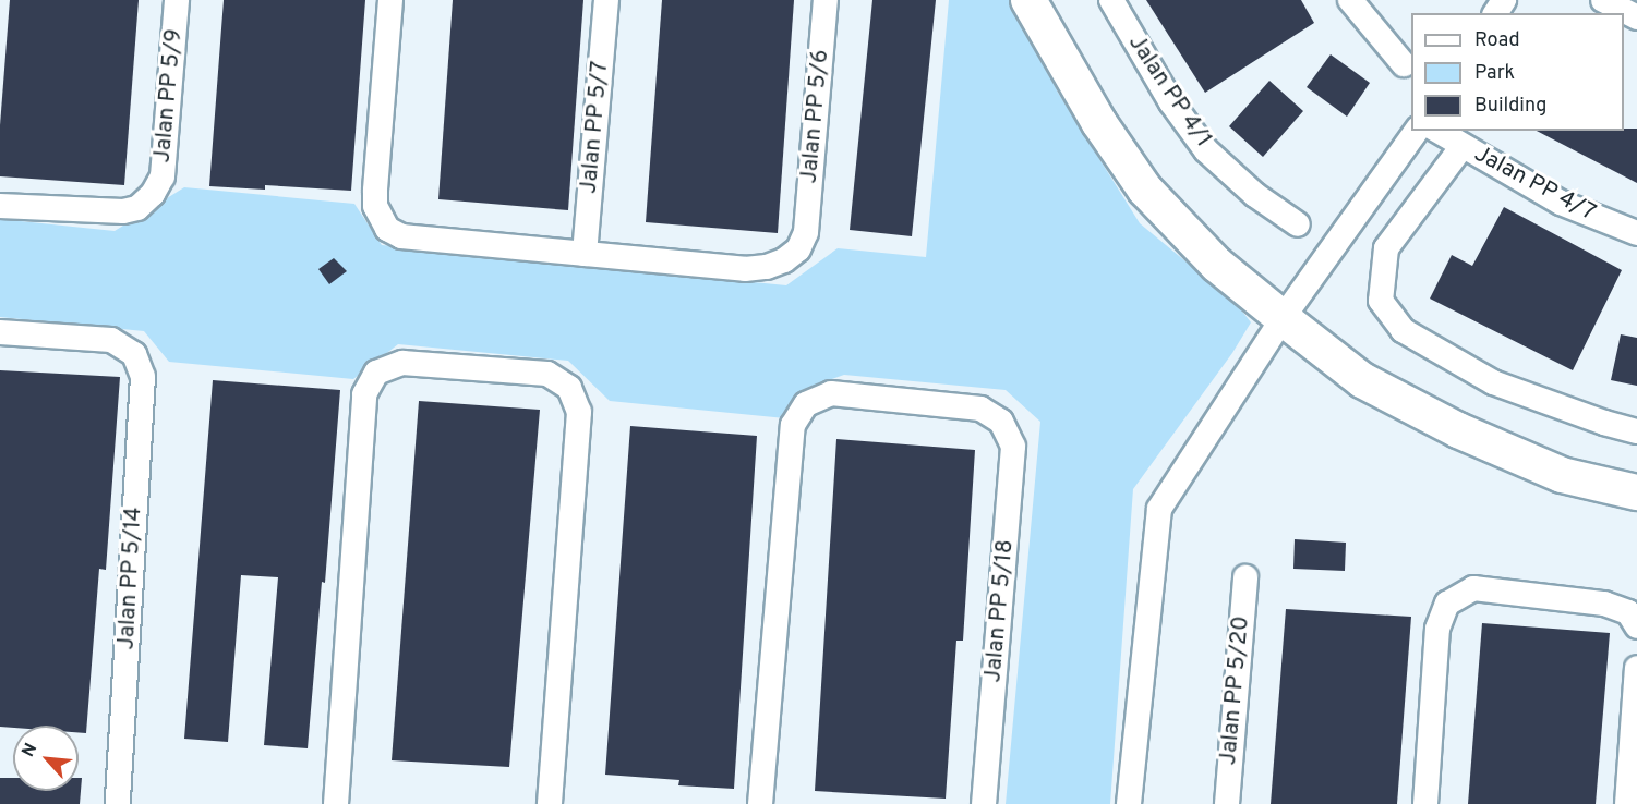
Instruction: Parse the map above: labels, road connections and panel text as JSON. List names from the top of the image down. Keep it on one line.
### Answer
{"streets":{"street":["Jalan PP 4/1","Jalan PP 5/9","Jalan PP 5/6","Jalan PP 5/7","Jalan PP 4/7","Jalan PP 5/14","Jalan PP 5/18","Jalan PP 5/20"]},"crossings":[["Jalan PP 5/6","Jalan PP 5/7"]],"legend":["Road","Park","Building"],"north":"top left"}
